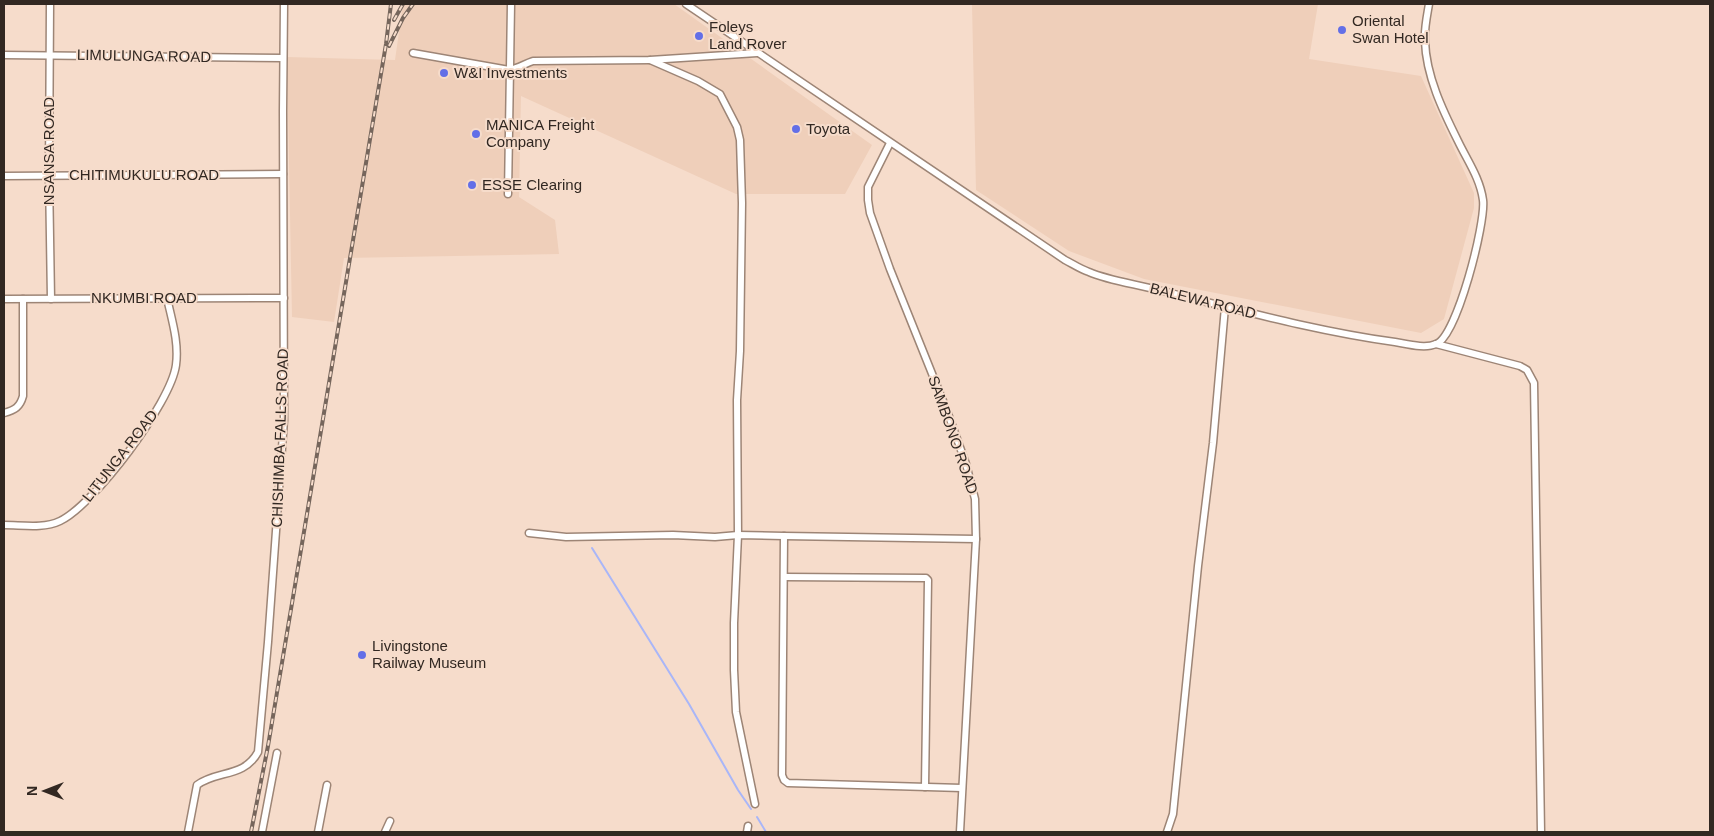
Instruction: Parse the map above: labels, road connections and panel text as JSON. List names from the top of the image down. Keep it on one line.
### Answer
{"streets":{"street":["LIMULUNGA ROAD","NSANSA ROAD","CHITIMUKULU ROAD","NKUMBI ROAD","BALEWA ROAD","SAMBONO ROAD","CHISHIMBA FALLS ROAD","LITUNGA ROAD"]},"crossings":[["LIMULUNGA ROAD","NSANSA ROAD"],["LIMULUNGA ROAD","CHISHIMBA FALLS ROAD"],["NSANSA ROAD","CHITIMUKULU ROAD"],["NSANSA ROAD","NKUMBI ROAD"],["CHITIMUKULU ROAD","CHISHIMBA FALLS ROAD"],["NKUMBI ROAD","CHISHIMBA FALLS ROAD"],["NKUMBI ROAD","LITUNGA ROAD"],["BALEWA ROAD","SAMBONO ROAD"]],"places":["Oriental Swan Hotel","Foleys Land Rover","W&I Investments","Toyota","MANICA Freight Company","ESSE Clearing","Livingstone Railway Museum"],"north":"left"}
